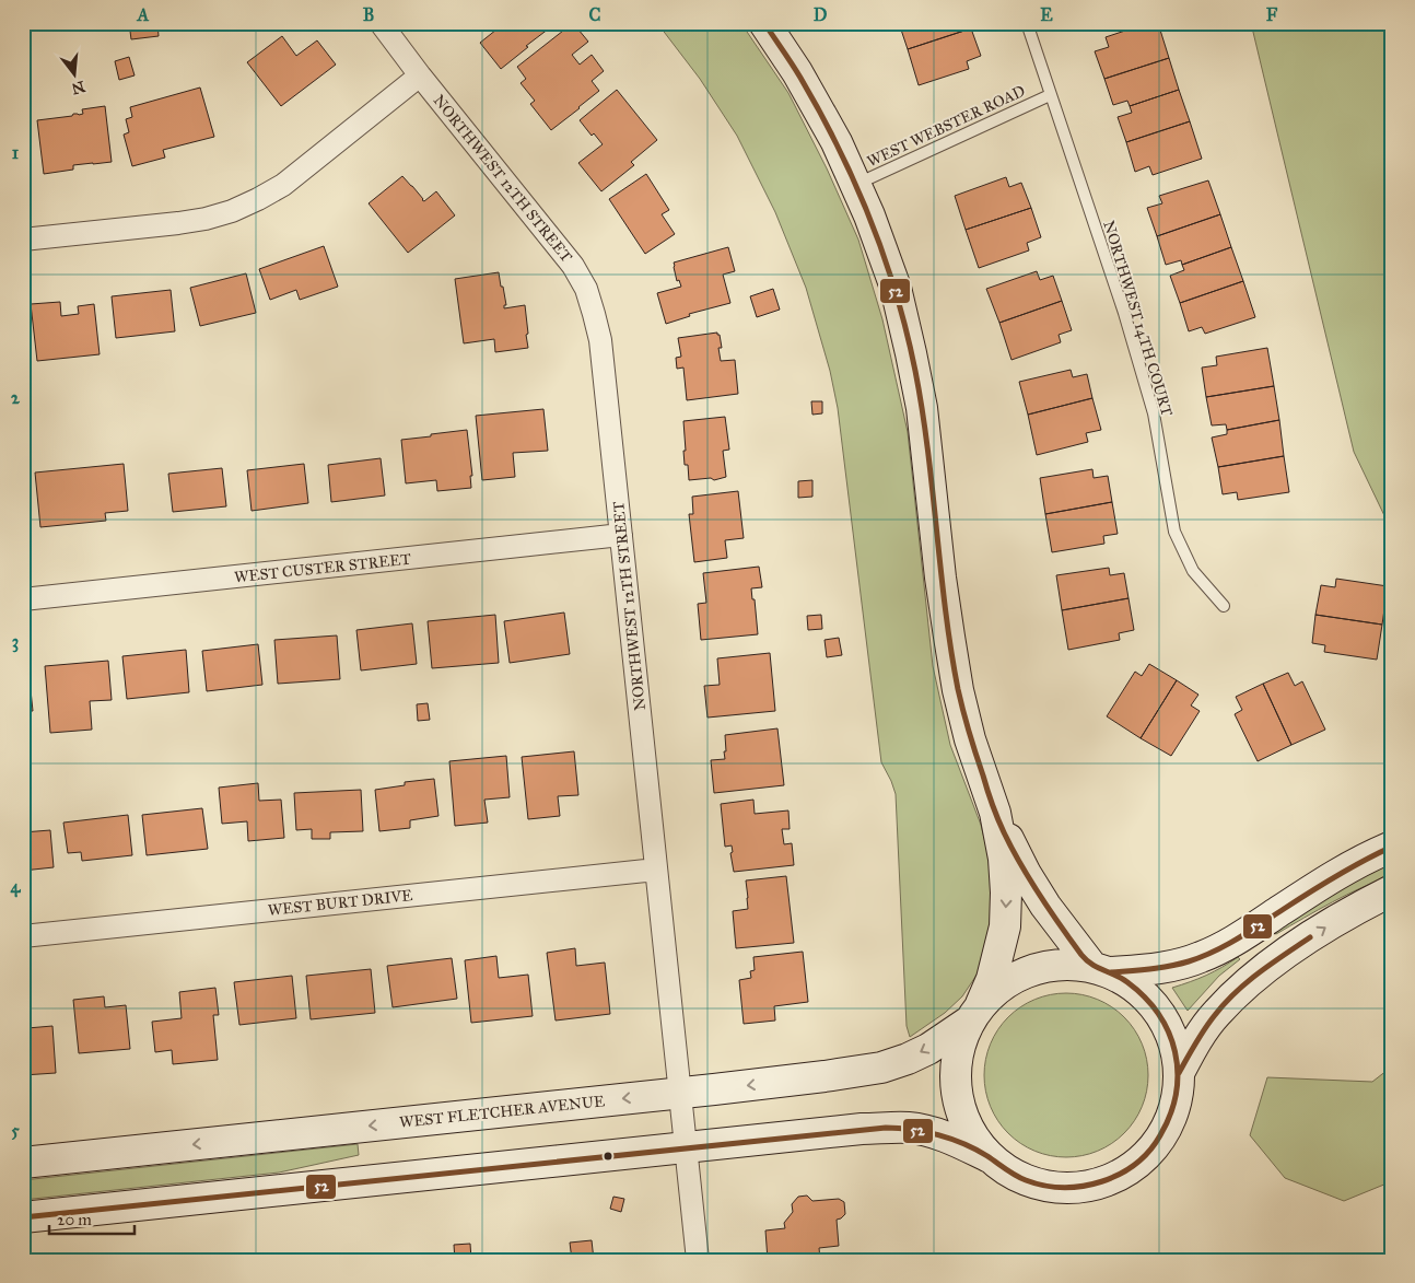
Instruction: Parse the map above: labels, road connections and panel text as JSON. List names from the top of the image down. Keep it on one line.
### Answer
{"streets":{"main road":["WEST FLETCHER AVENUE"],"street":["NORTHWEST 12TH STREET","WEST CUSTER STREET","WEST BURT DRIVE"],"lane":["WEST WEBSTER ROAD","NORTHWEST 14TH COURT"]},"crossings":[["WEST WEBSTER ROAD","NORTHWEST 14TH COURT"],["NORTHWEST 12TH STREET","WEST CUSTER STREET"],["NORTHWEST 12TH STREET","WEST BURT DRIVE"],["NORTHWEST 12TH STREET","WEST FLETCHER AVENUE"]],"lines":["transit line 52"],"scale_bar":"20 m","north":"bottom","grid":{"columns":["A","B","C","D","E","F"],"rows":["1","2","3","4","5"]}}
